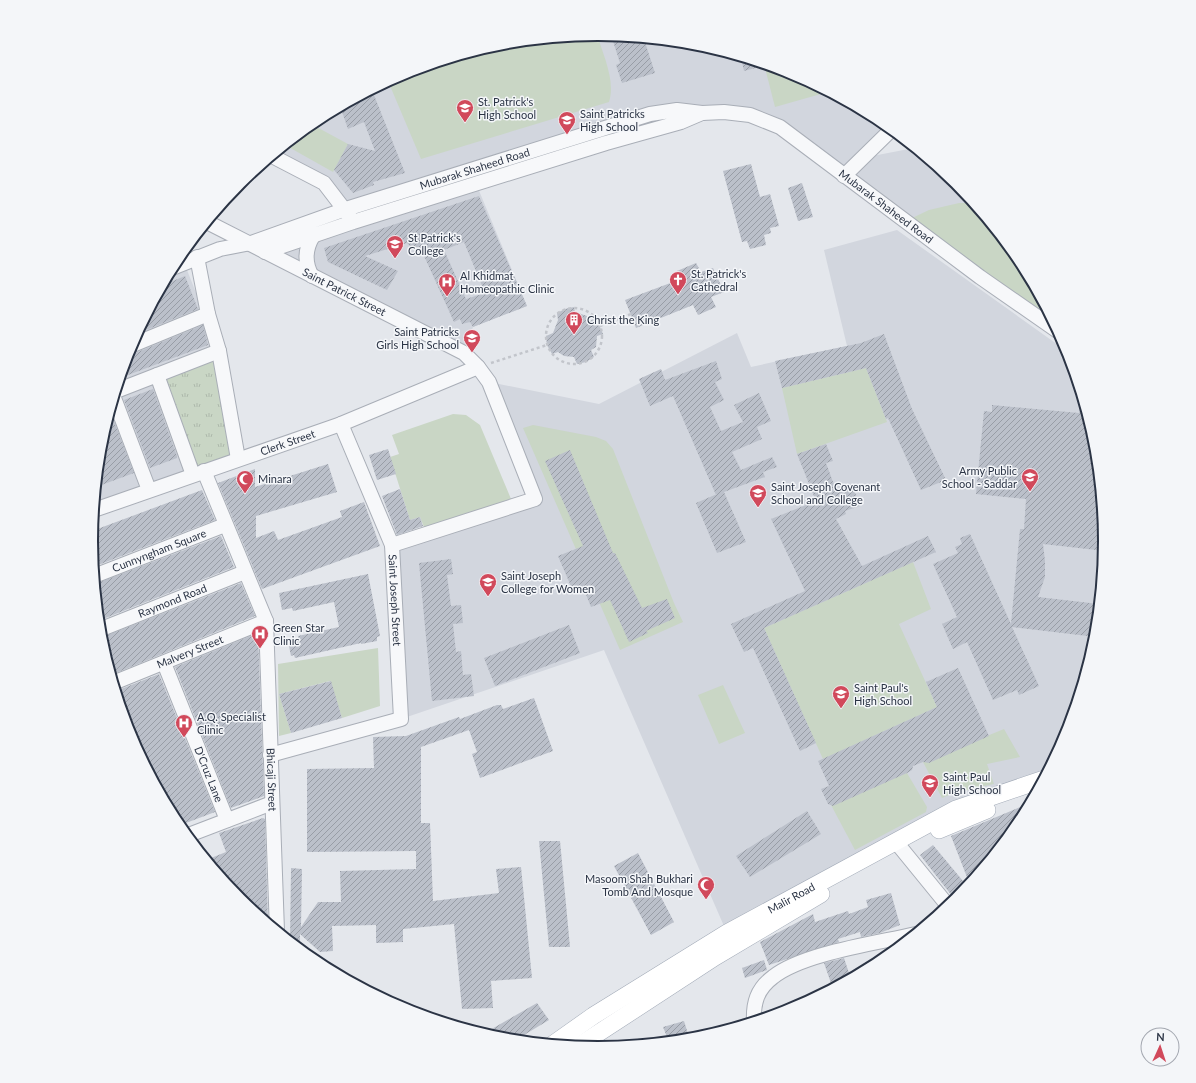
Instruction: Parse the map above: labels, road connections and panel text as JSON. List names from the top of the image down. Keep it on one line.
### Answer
{"streets":{"main road":["Malir Road"],"street":["Mubarak Shaheed Road","Saint Patrick Street","Clerk Street","Cunnyngham Square","Saint Joseph Street","Raymond Road","Malvery Street","D'Cruz Lane","Bhicaji Street"]},"crossings":[["Mubarak Shaheed Road","Saint Patrick Street"],["Saint Patrick Street","Clerk Street"],["Saint Patrick Street","Saint Joseph Street"],["Clerk Street","Saint Joseph Street"],["Clerk Street","Bhicaji Street"],["Cunnyngham Square","Bhicaji Street"],["Saint Joseph Street","Bhicaji Street"],["Raymond Road","Bhicaji Street"],["Malvery Street","D'Cruz Lane"],["Malvery Street","Bhicaji Street"]],"places":{"school or university":["St. Patrick's High School","Saint Patricks High School","St Patrick's College","Saint Patricks Girls High School","Army Public School - Saddar","Saint Joseph Covenant School and College","Saint Joseph College for Women","Saint Paul's High School","Saint Paul High School"],"church":["St. Patrick's Cathedral"],"hospital":["Al Khidmat Homeopathic Clinic","Green Star Clinic","A.Q. Specialist Clinic"],"building":["Christ the King"],"mosque":["Minara","Masoom Shah Bukhari Tomb And Mosque"]},"north":"top"}
